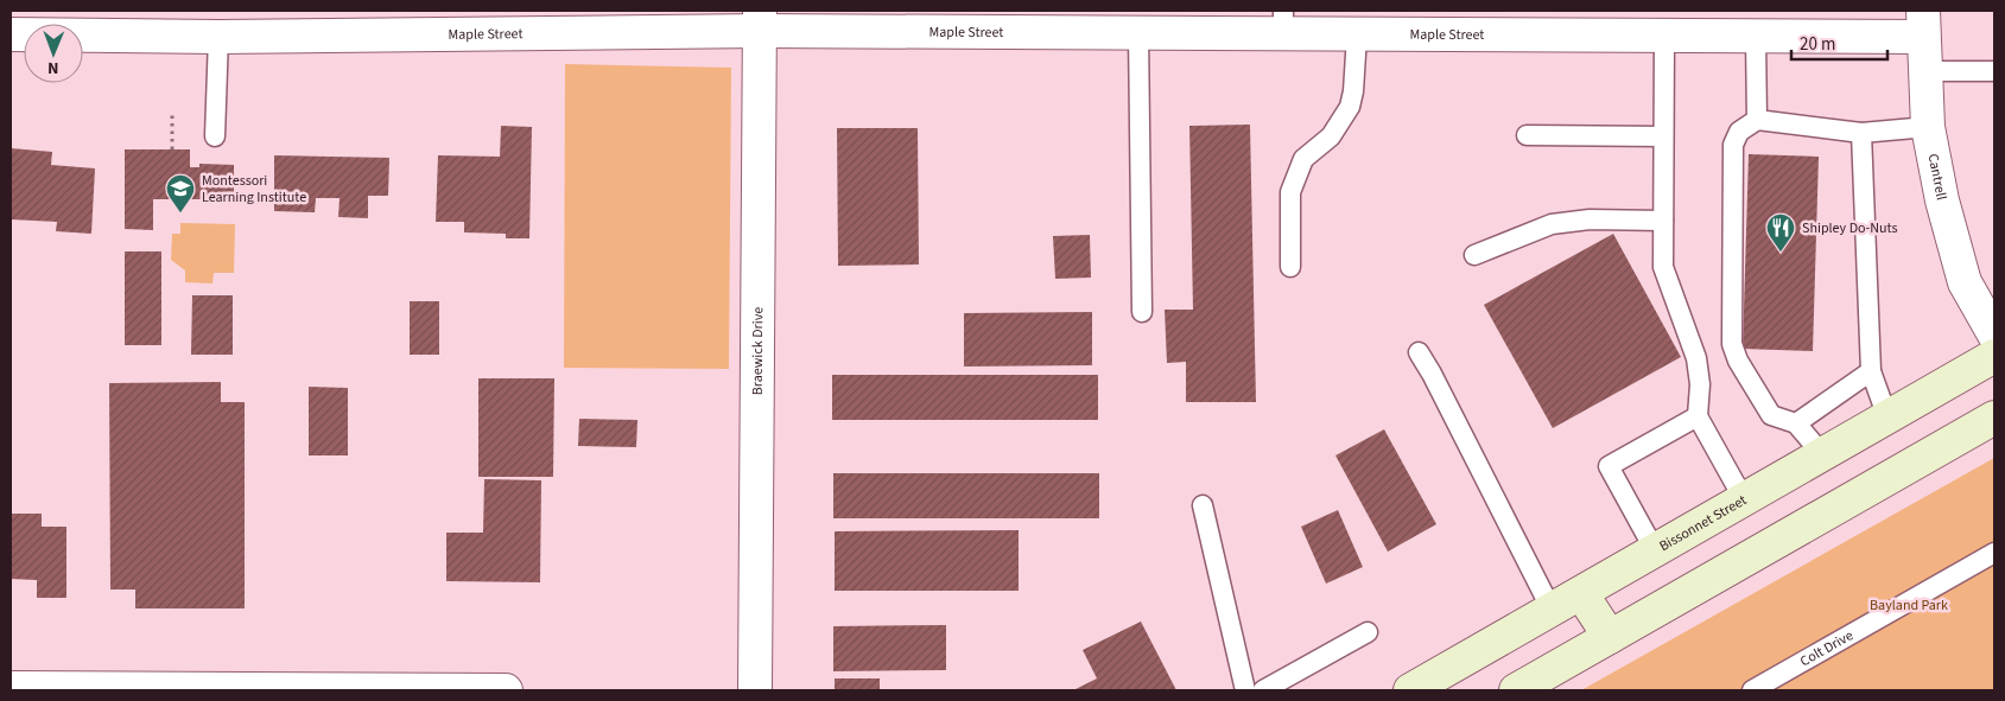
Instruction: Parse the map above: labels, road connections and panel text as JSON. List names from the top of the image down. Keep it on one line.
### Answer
{"streets":{"main road":["Bissonnet Street"],"street":["Maple Street","Cantrell","Braewick Drive"],"lane":["Colt Drive"]},"crossings":[["Maple Street","Cantrell"],["Maple Street","Braewick Drive"]],"parks":["Bayland Park"],"places":{"school or university":["Montessori Learning Institute"],"restaurant":["Shipley Do-Nuts"]},"scale_bar":"20 m","north":"bottom"}
